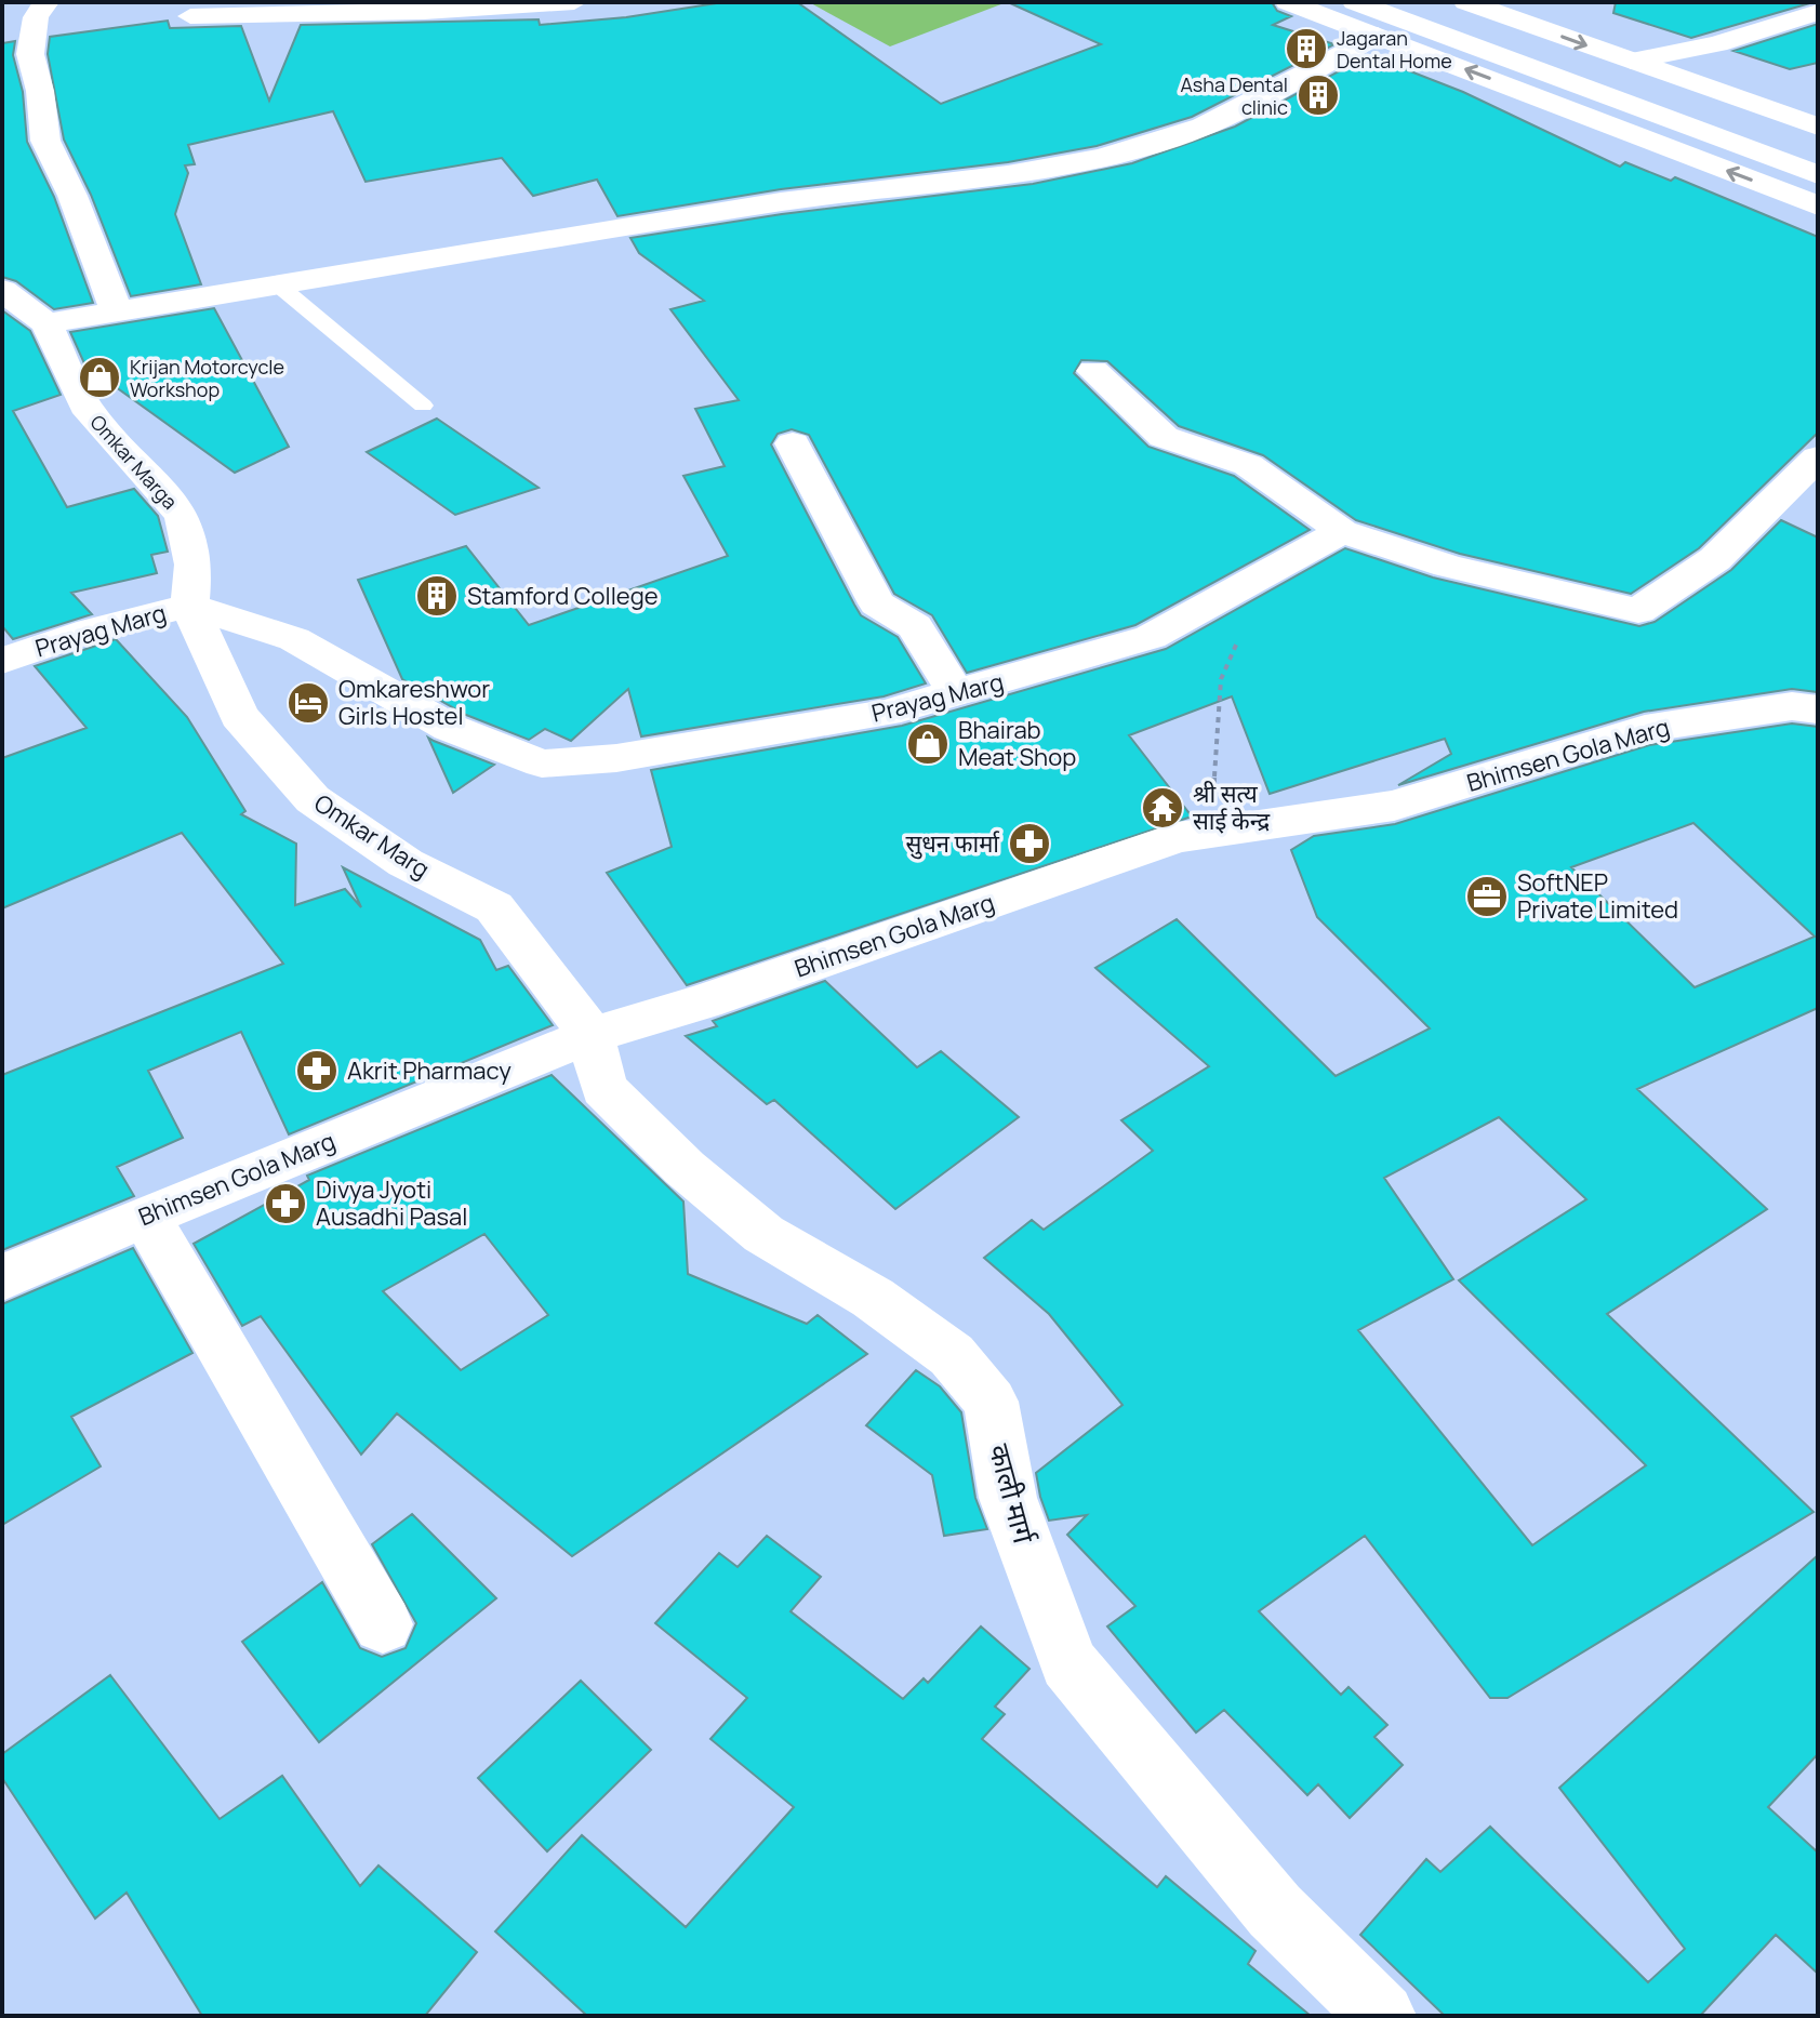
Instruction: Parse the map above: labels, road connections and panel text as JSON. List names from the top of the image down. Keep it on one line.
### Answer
{"streets":{"main road":["Omkar Marga","Prayag Marg","Bhimsen Gola Marg","Omkar Marg","काली मार्ग"]},"crossings":[["Omkar Marga","Prayag Marg"],["Omkar Marga","Omkar Marg"],["Prayag Marg","Omkar Marg"],["Bhimsen Gola Marg","Omkar Marg"],["Bhimsen Gola Marg","काली मार्ग"],["Omkar Marg","काली मार्ग"]],"places":{"building":["Jagaran Dental Home","Asha Dental clinic","Stamford College"],"shop":["Krijan Motorcycle Workshop","Bhairab Meat Shop"],"hotel":["Omkareshwor Girls Hostel"],"temple":["श्री सत्य साई केन्द्र"],"pharmacy":["सुधन फार्मा","Akrit Pharmacy","Divya Jyoti Ausadhi Pasal"],"office":["SoftNEP Private Limited"]}}
